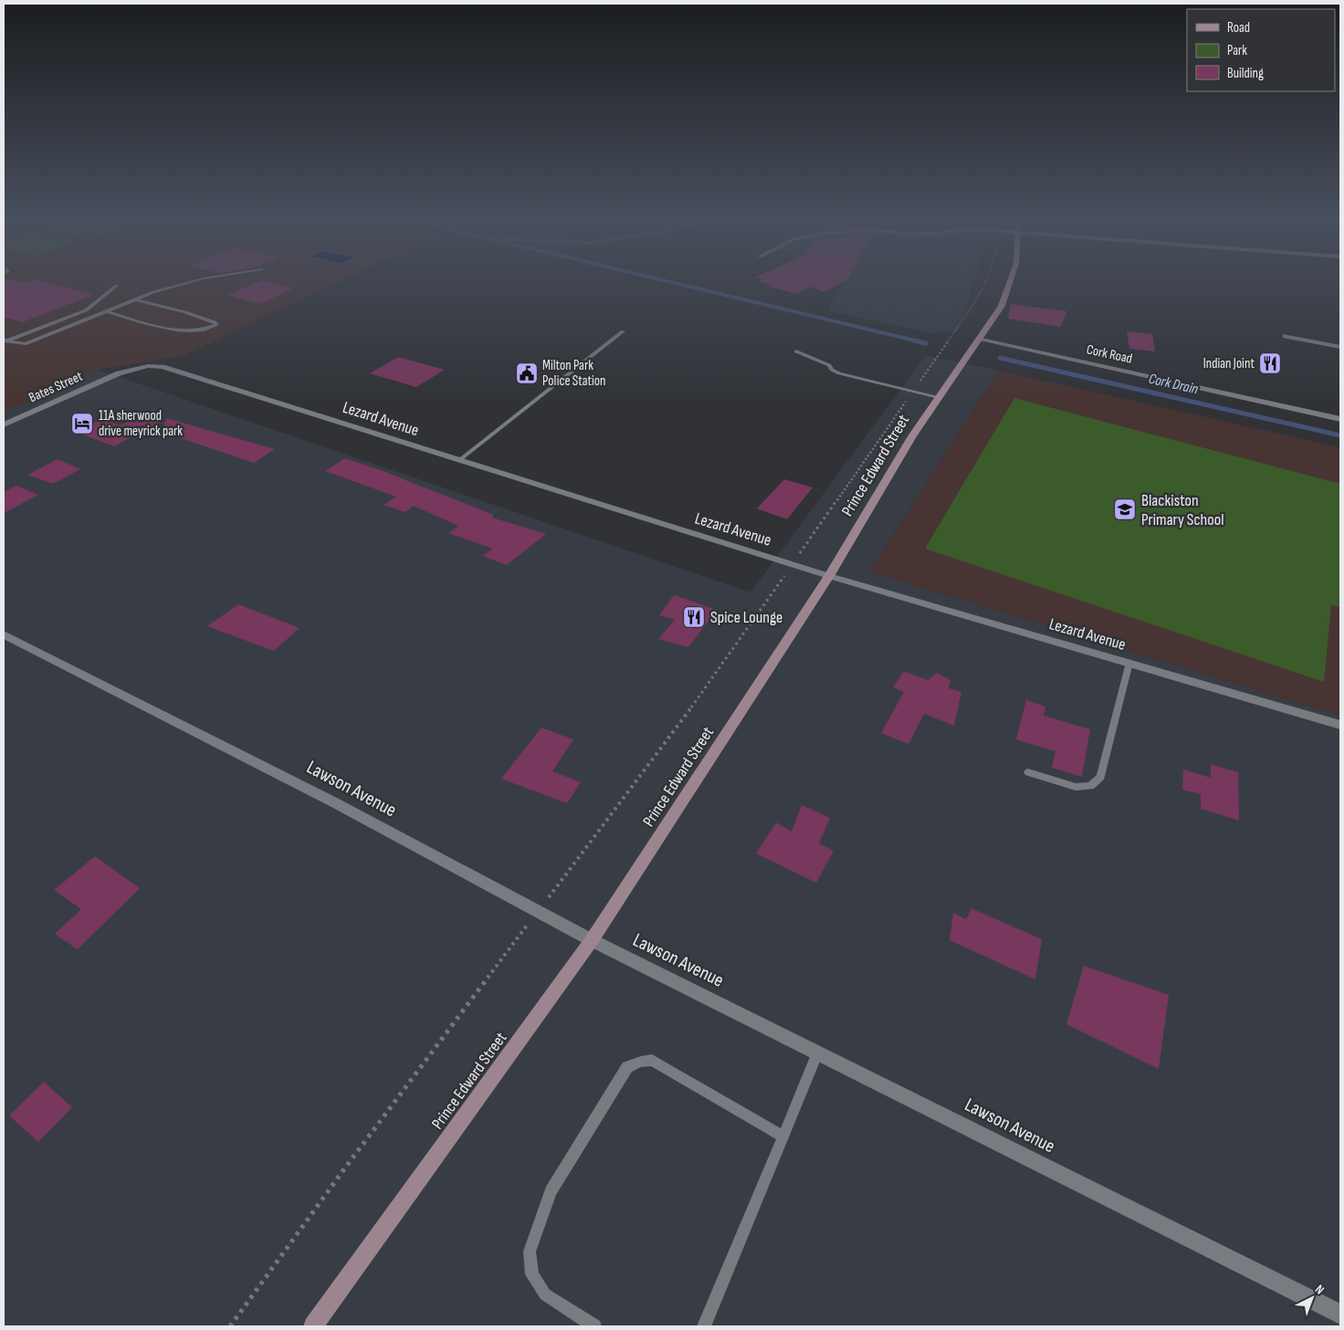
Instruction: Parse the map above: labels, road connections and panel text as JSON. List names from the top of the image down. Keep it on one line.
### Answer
{"streets":{"main road":["Prince Edward Street"],"street":["Cork Road","Bates Street","Lezard Avenue","Lawson Avenue"]},"crossings":[["Cork Road","Prince Edward Street"],["Bates Street","Lezard Avenue"],["Lezard Avenue","Prince Edward Street"],["Prince Edward Street","Lawson Avenue"]],"water":["Cork Drain"],"places":{"restaurant":["Indian Joint","Spice Lounge"],"public building":["Milton Park Police Station"],"hotel":["11A sherwood drive meyrick park"],"school or university":["Blackiston Primary School"]},"legend":["Road","Park","Building"],"north":"top right"}
